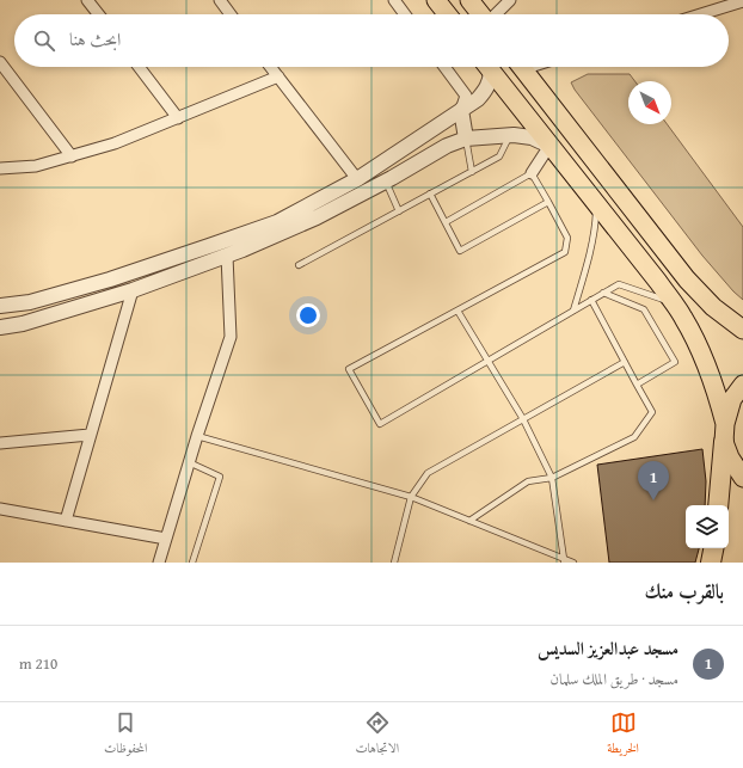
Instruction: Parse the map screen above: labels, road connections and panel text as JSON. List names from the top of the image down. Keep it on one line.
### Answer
{"north":"bottom right","page":{"search":"ابحث هنا","pins":"1","heading":"بالقرب منك","list":[{"mark":"1","name":"مسجد عبدالعزيز السديس","note":"مسجد · طريق الملك سلمان","value":"210 m"}],"nav":["الخريطة","الاتجاهات","المحفوظات"]}}
